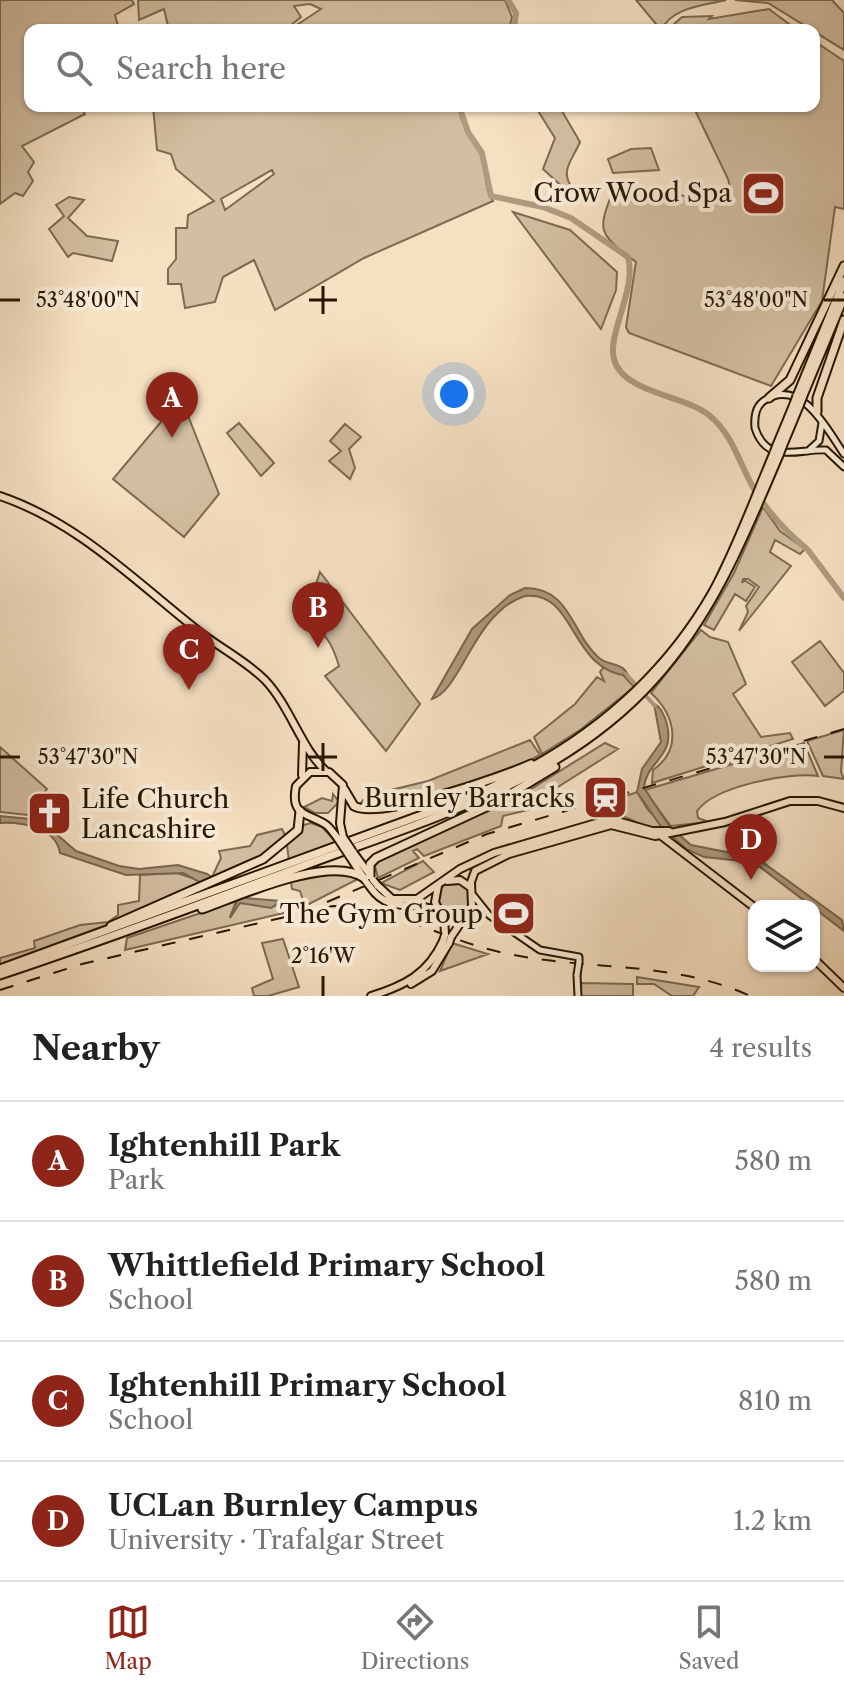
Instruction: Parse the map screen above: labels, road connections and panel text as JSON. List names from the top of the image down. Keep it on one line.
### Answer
{"places":{"sports":["Crow Wood Spa","The Gym Group"],"station":["Burnley Barracks"],"church":["Life Church Lancashire"]},"page":{"search":"Search here","pins":["A","B","C","D"],"heading":["Nearby","4 results"],"list":[{"mark":"A","name":"Ightenhill Park","note":"Park","value":"580 m"},{"mark":"B","name":"Whittlefield Primary School","note":"School","value":"580 m"},{"mark":"C","name":"Ightenhill Primary School","note":"School","value":"810 m"},{"mark":"D","name":"UCLan Burnley Campus","note":"University · Trafalgar Street","value":"1.2 km"}],"nav":["Map","Directions","Saved"]},"coordinates":["53°48'00\"N","53°47'30\"N","2°16'W"]}
